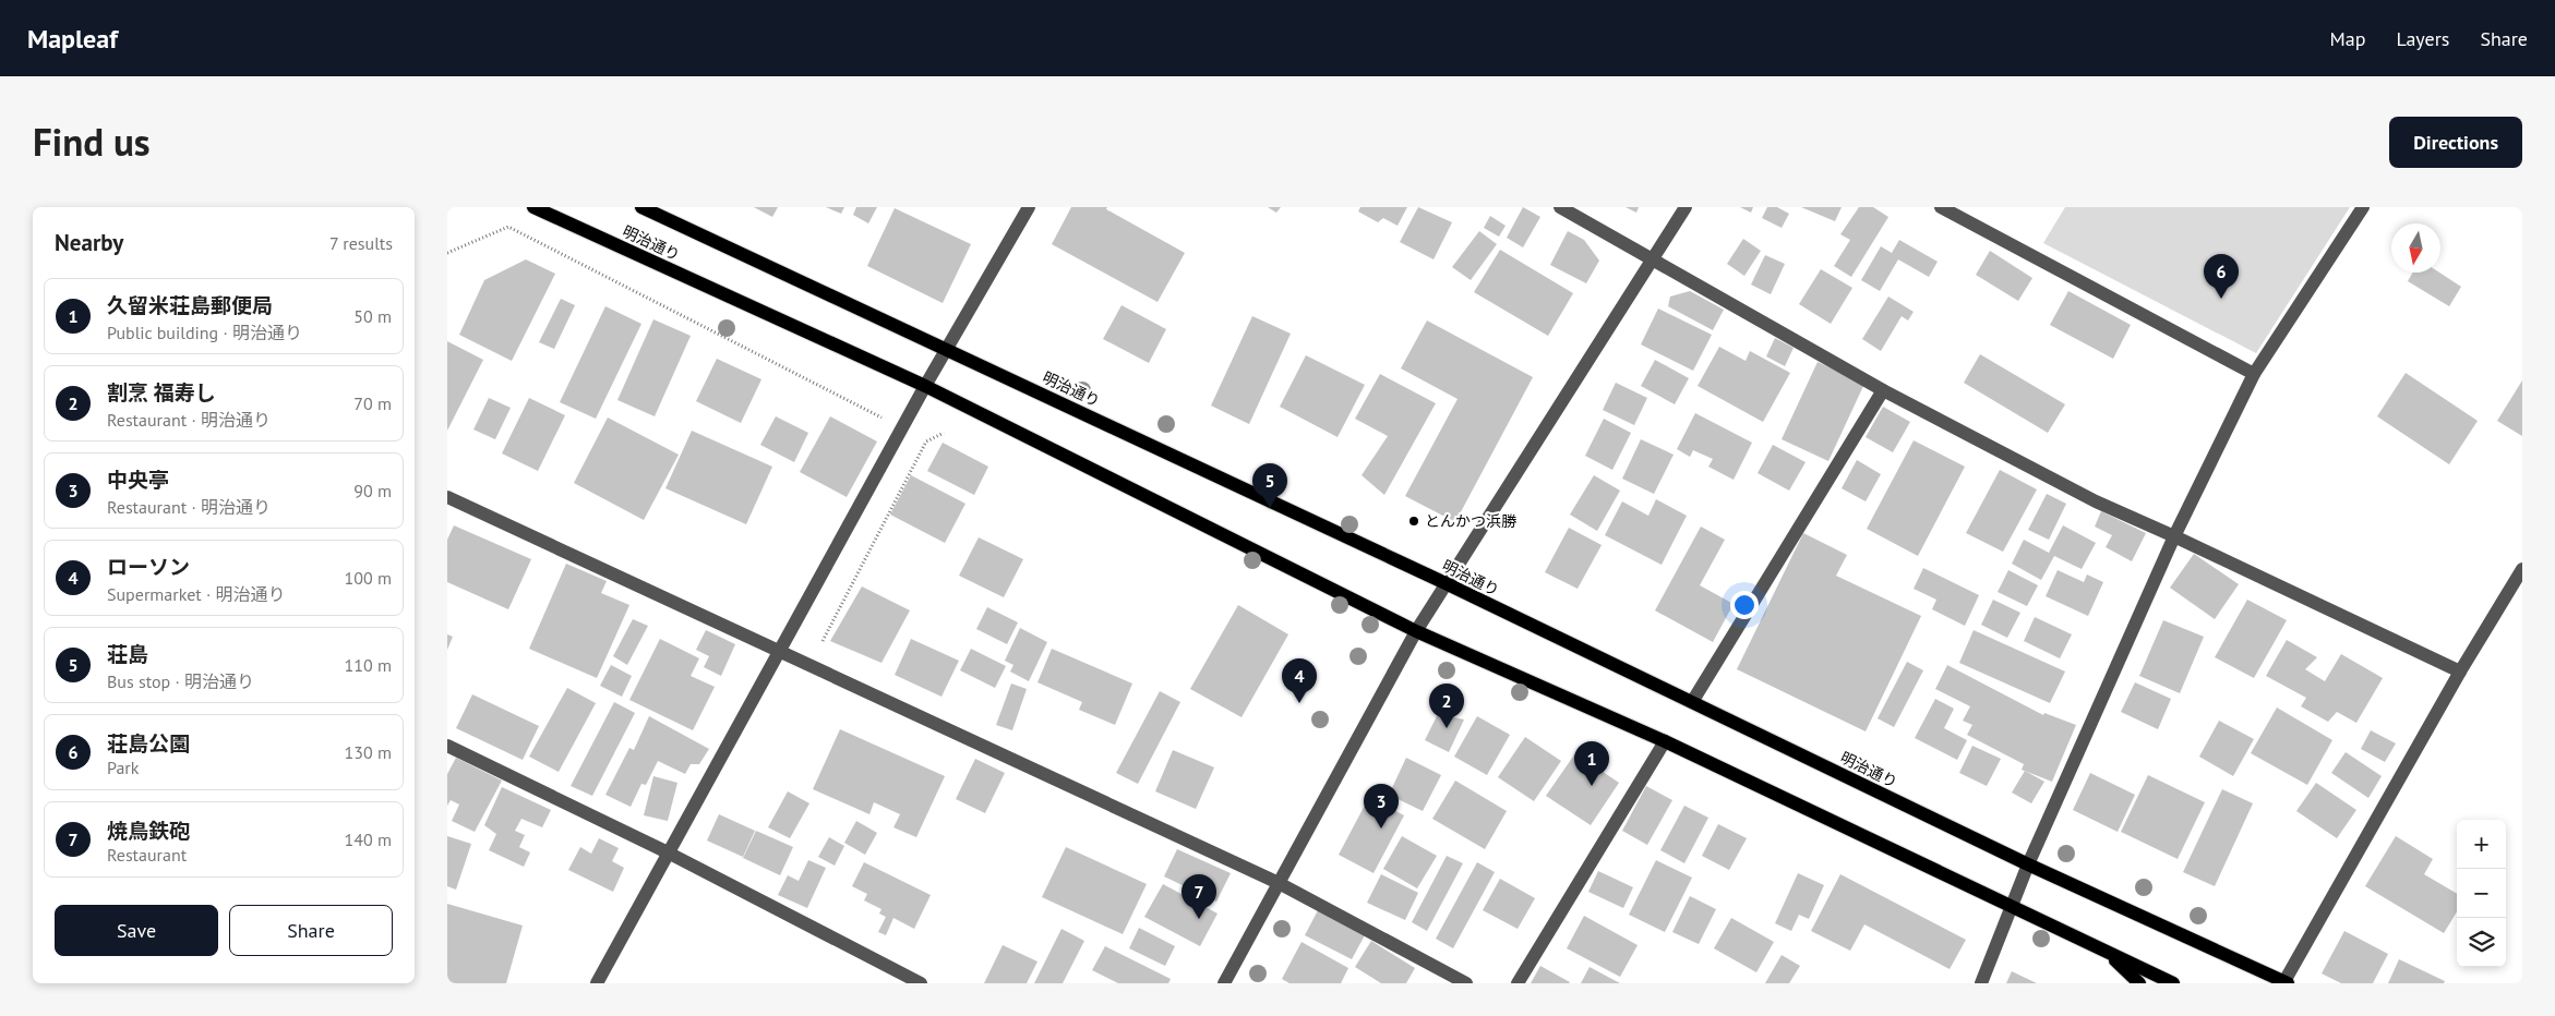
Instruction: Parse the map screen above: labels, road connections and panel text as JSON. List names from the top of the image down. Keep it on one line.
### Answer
{"streets":{"main road":["明治通り"]},"places":["とんかつ浜勝"],"north":"bottom","page":{"header":"Mapleaf","nav":["Map","Layers","Share"],"title":"Find us","buttons":["Directions",["Save","Share"]],"heading":["Nearby","7 results"],"pins":["6","5","4","2","1","3","7"],"list":[{"mark":"1","name":"久留米荘島郵便局","note":"Public building · 明治通り","value":"50 m"},{"mark":"2","name":"割烹 福寿し","note":"Restaurant · 明治通り","value":"70 m"},{"mark":"3","name":"中央亭","note":"Restaurant · 明治通り","value":"90 m"},{"mark":"4","name":"ローソン","note":"Supermarket · 明治通り","value":"100 m"},{"mark":"5","name":"荘島","note":"Bus stop · 明治通り","value":"110 m"},{"mark":"6","name":"荘島公園","note":"Park","value":"130 m"},{"mark":"7","name":"焼鳥鉄砲","note":"Restaurant","value":"140 m"}],"map_buttons":["+","−"]}}
